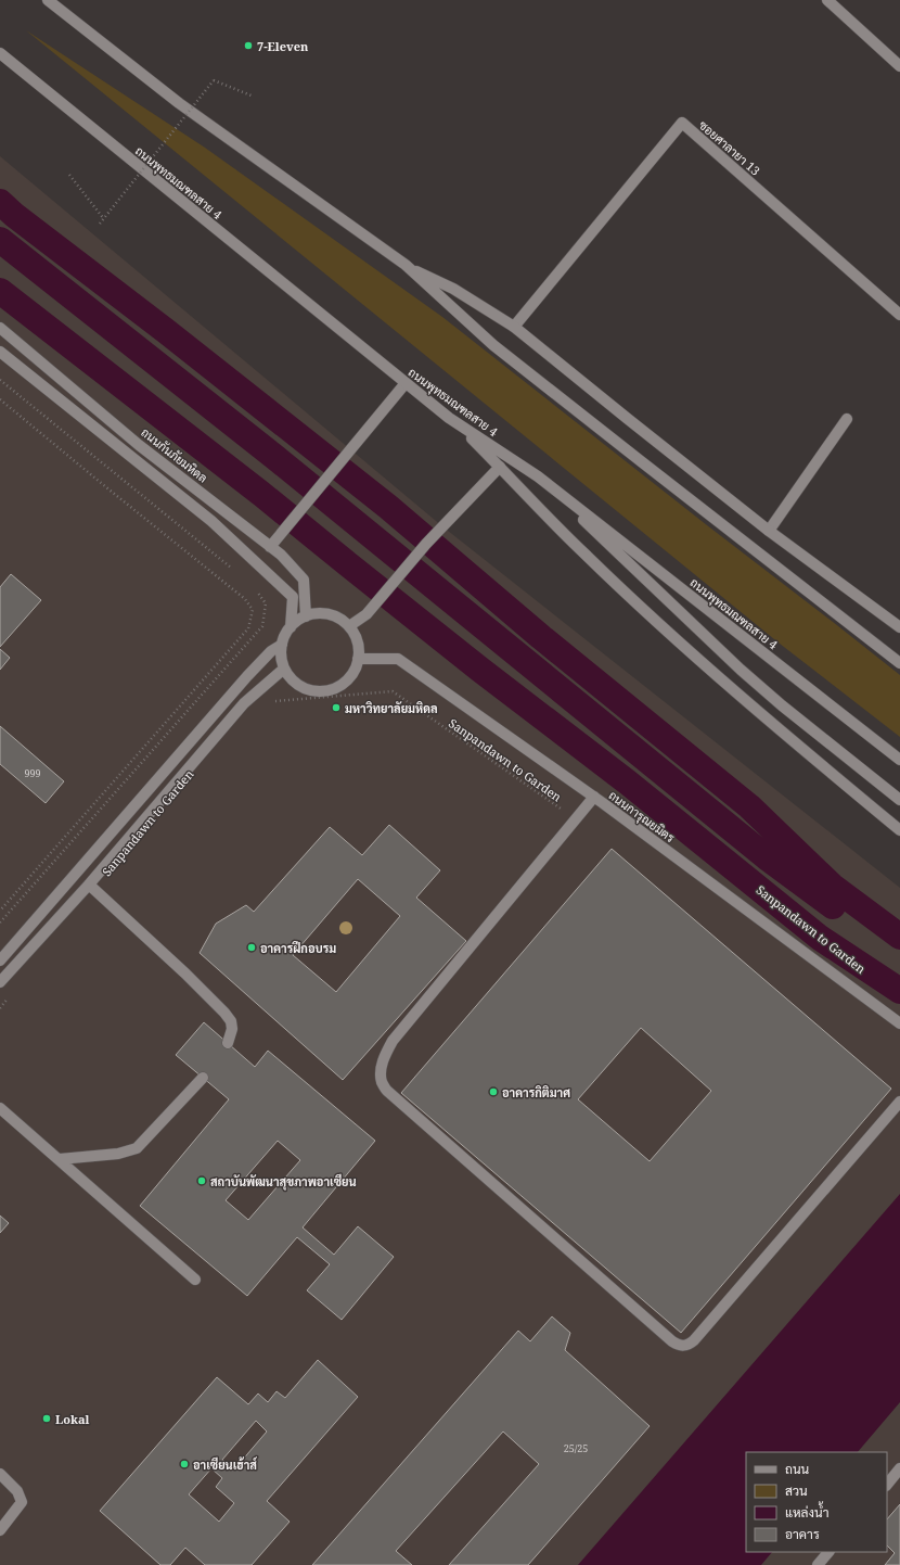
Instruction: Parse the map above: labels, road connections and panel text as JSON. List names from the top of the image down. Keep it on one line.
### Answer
{"streets":{"main road":["ซอยศาลายา 13","ถนนพุทธมณฑลสาย 4","ถนนกันภัยมหิดล","ถนนการุณยมิตร"],"path":["Sanpandawn to Garden"]},"crossings":[["ถนนกันภัยมหิดล","ถนนการุณยมิตร"]],"places":["7-Eleven","มหาวิทยาลัยมหิดล","อาคารฝึกอบรม","อาคารกิติมาศ","สถาบันพัฒนาสุขภาพอาเซียน","Lokal","อาเซียนเฮ้าส์"],"house_numbers":["999","25/25"],"legend":["ถนน","สวน","แหล่งน้ำ","อาคาร"]}
